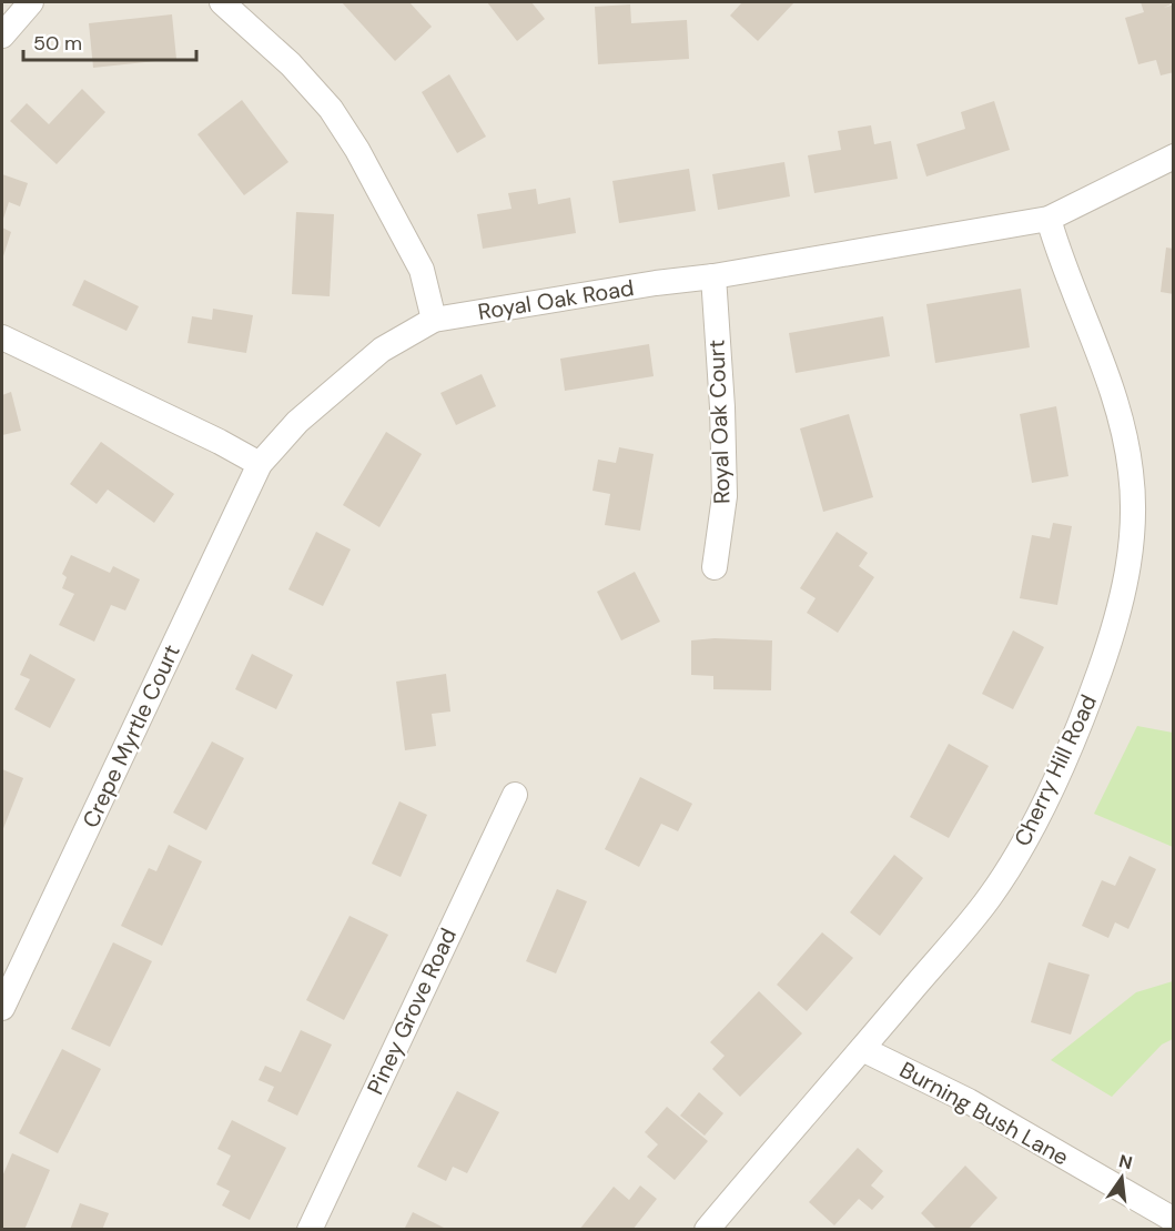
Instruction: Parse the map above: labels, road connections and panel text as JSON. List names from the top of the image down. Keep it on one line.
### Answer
{"streets":{"street":["Royal Oak Road","Royal Oak Court","Crepe Myrtle Court","Cherry Hill Road","Piney Grove Road","Burning Bush Lane"]},"crossings":[["Royal Oak Road","Royal Oak Court"],["Royal Oak Road","Crepe Myrtle Court"],["Royal Oak Road","Cherry Hill Road"],["Cherry Hill Road","Burning Bush Lane"]],"scale_bar":"50 m","north":"top"}
